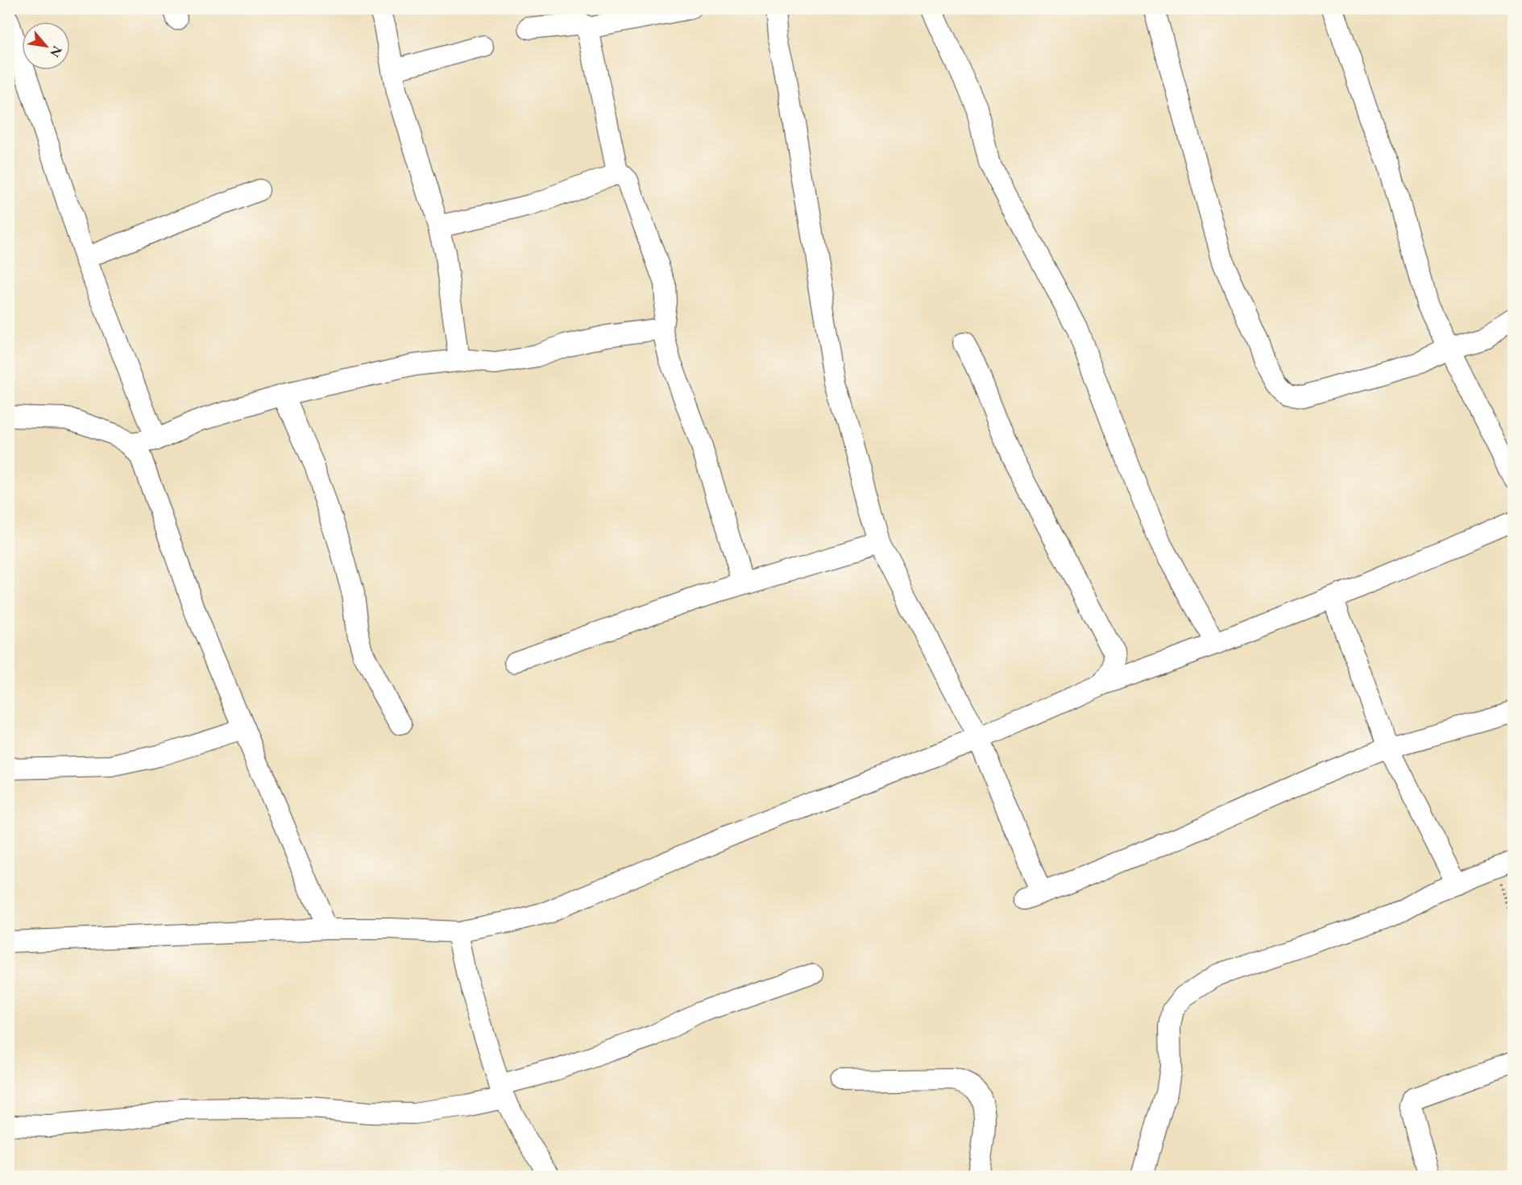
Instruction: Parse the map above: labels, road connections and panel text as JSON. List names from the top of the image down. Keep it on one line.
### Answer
{"north":"bottom right"}
